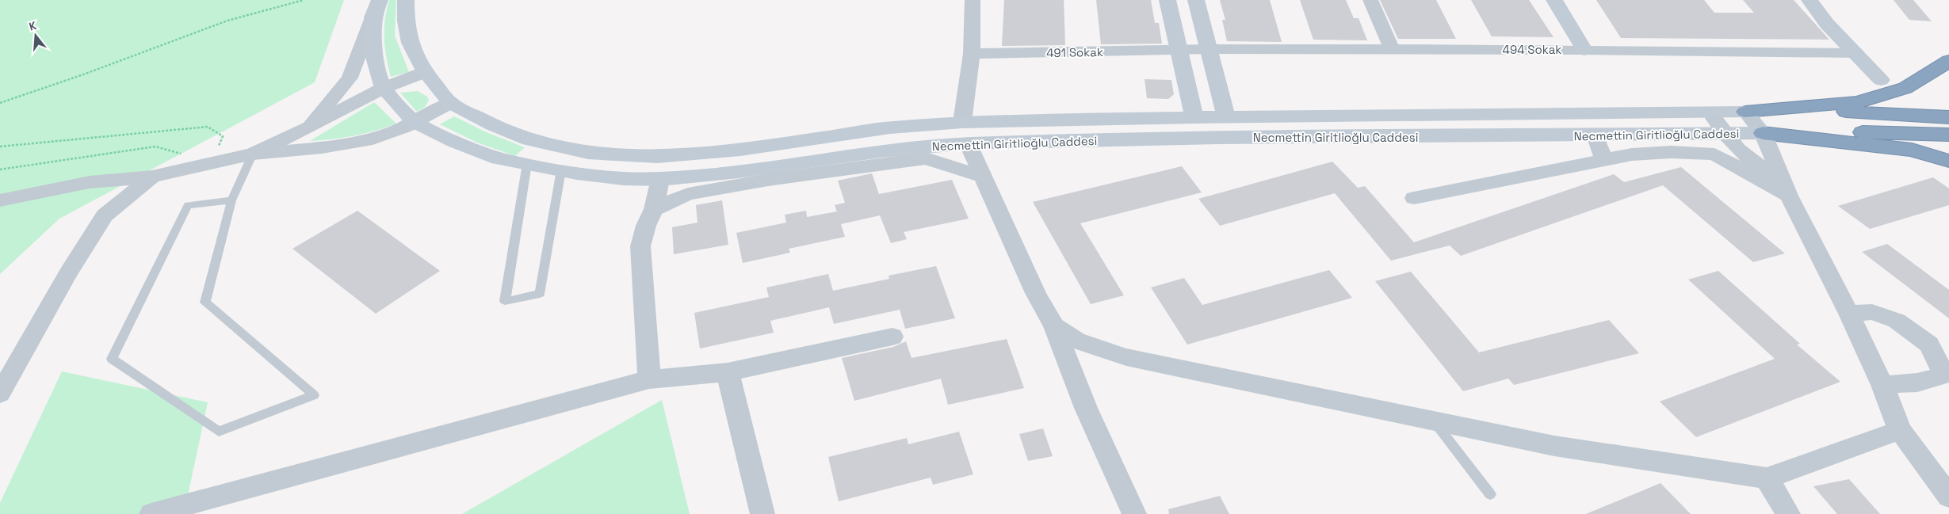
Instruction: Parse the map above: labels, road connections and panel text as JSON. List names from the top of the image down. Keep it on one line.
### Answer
{"streets":{"street":["494 Sokak","491 Sokak","Necmettin Giritlioğlu Caddesi"]},"crossings":[["494 Sokak","491 Sokak"]],"north":"top"}
